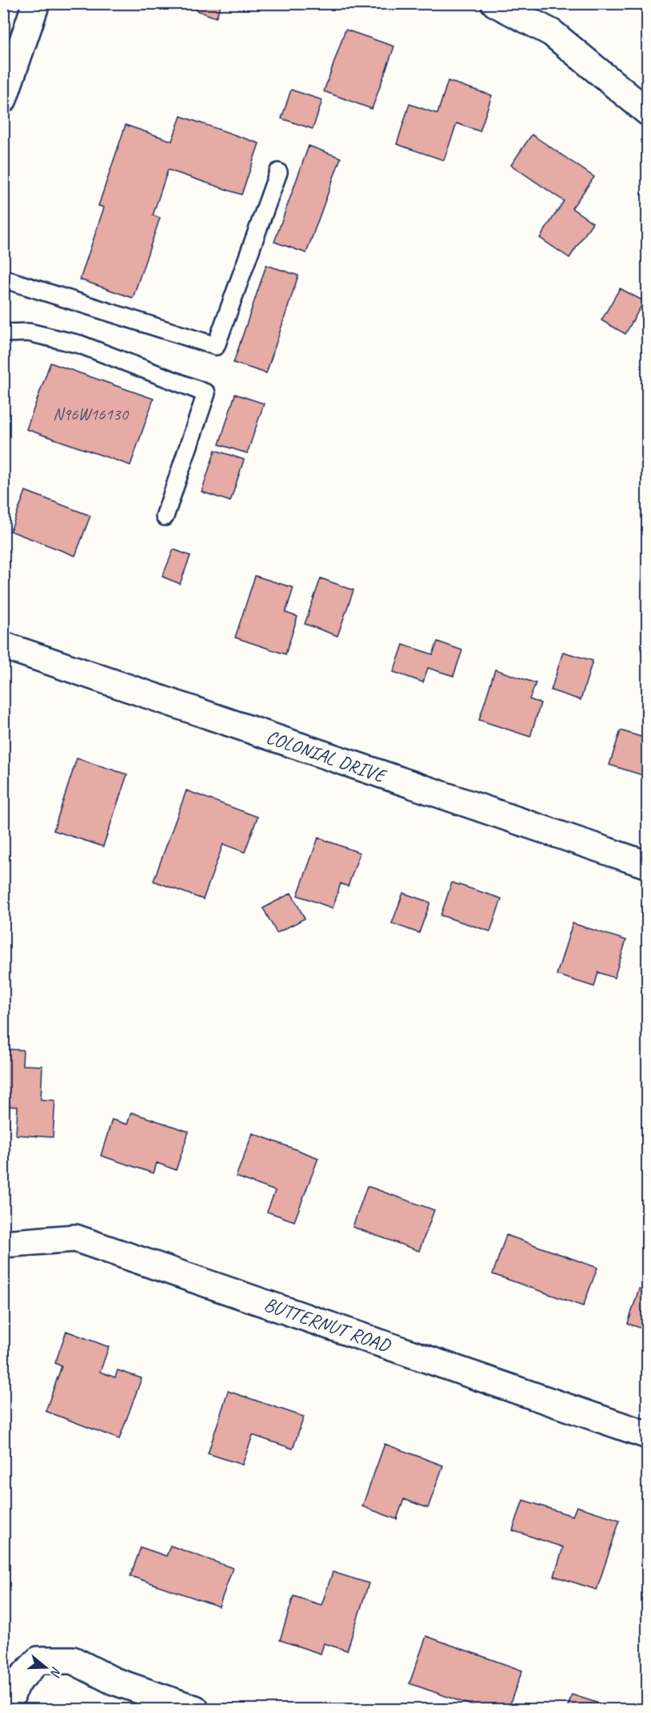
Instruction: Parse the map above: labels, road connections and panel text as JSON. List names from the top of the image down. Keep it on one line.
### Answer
{"streets":{"street":["COLONIAL DRIVE","BUTTERNUT ROAD"]},"house_numbers":["N96W16130"],"north":"right"}
